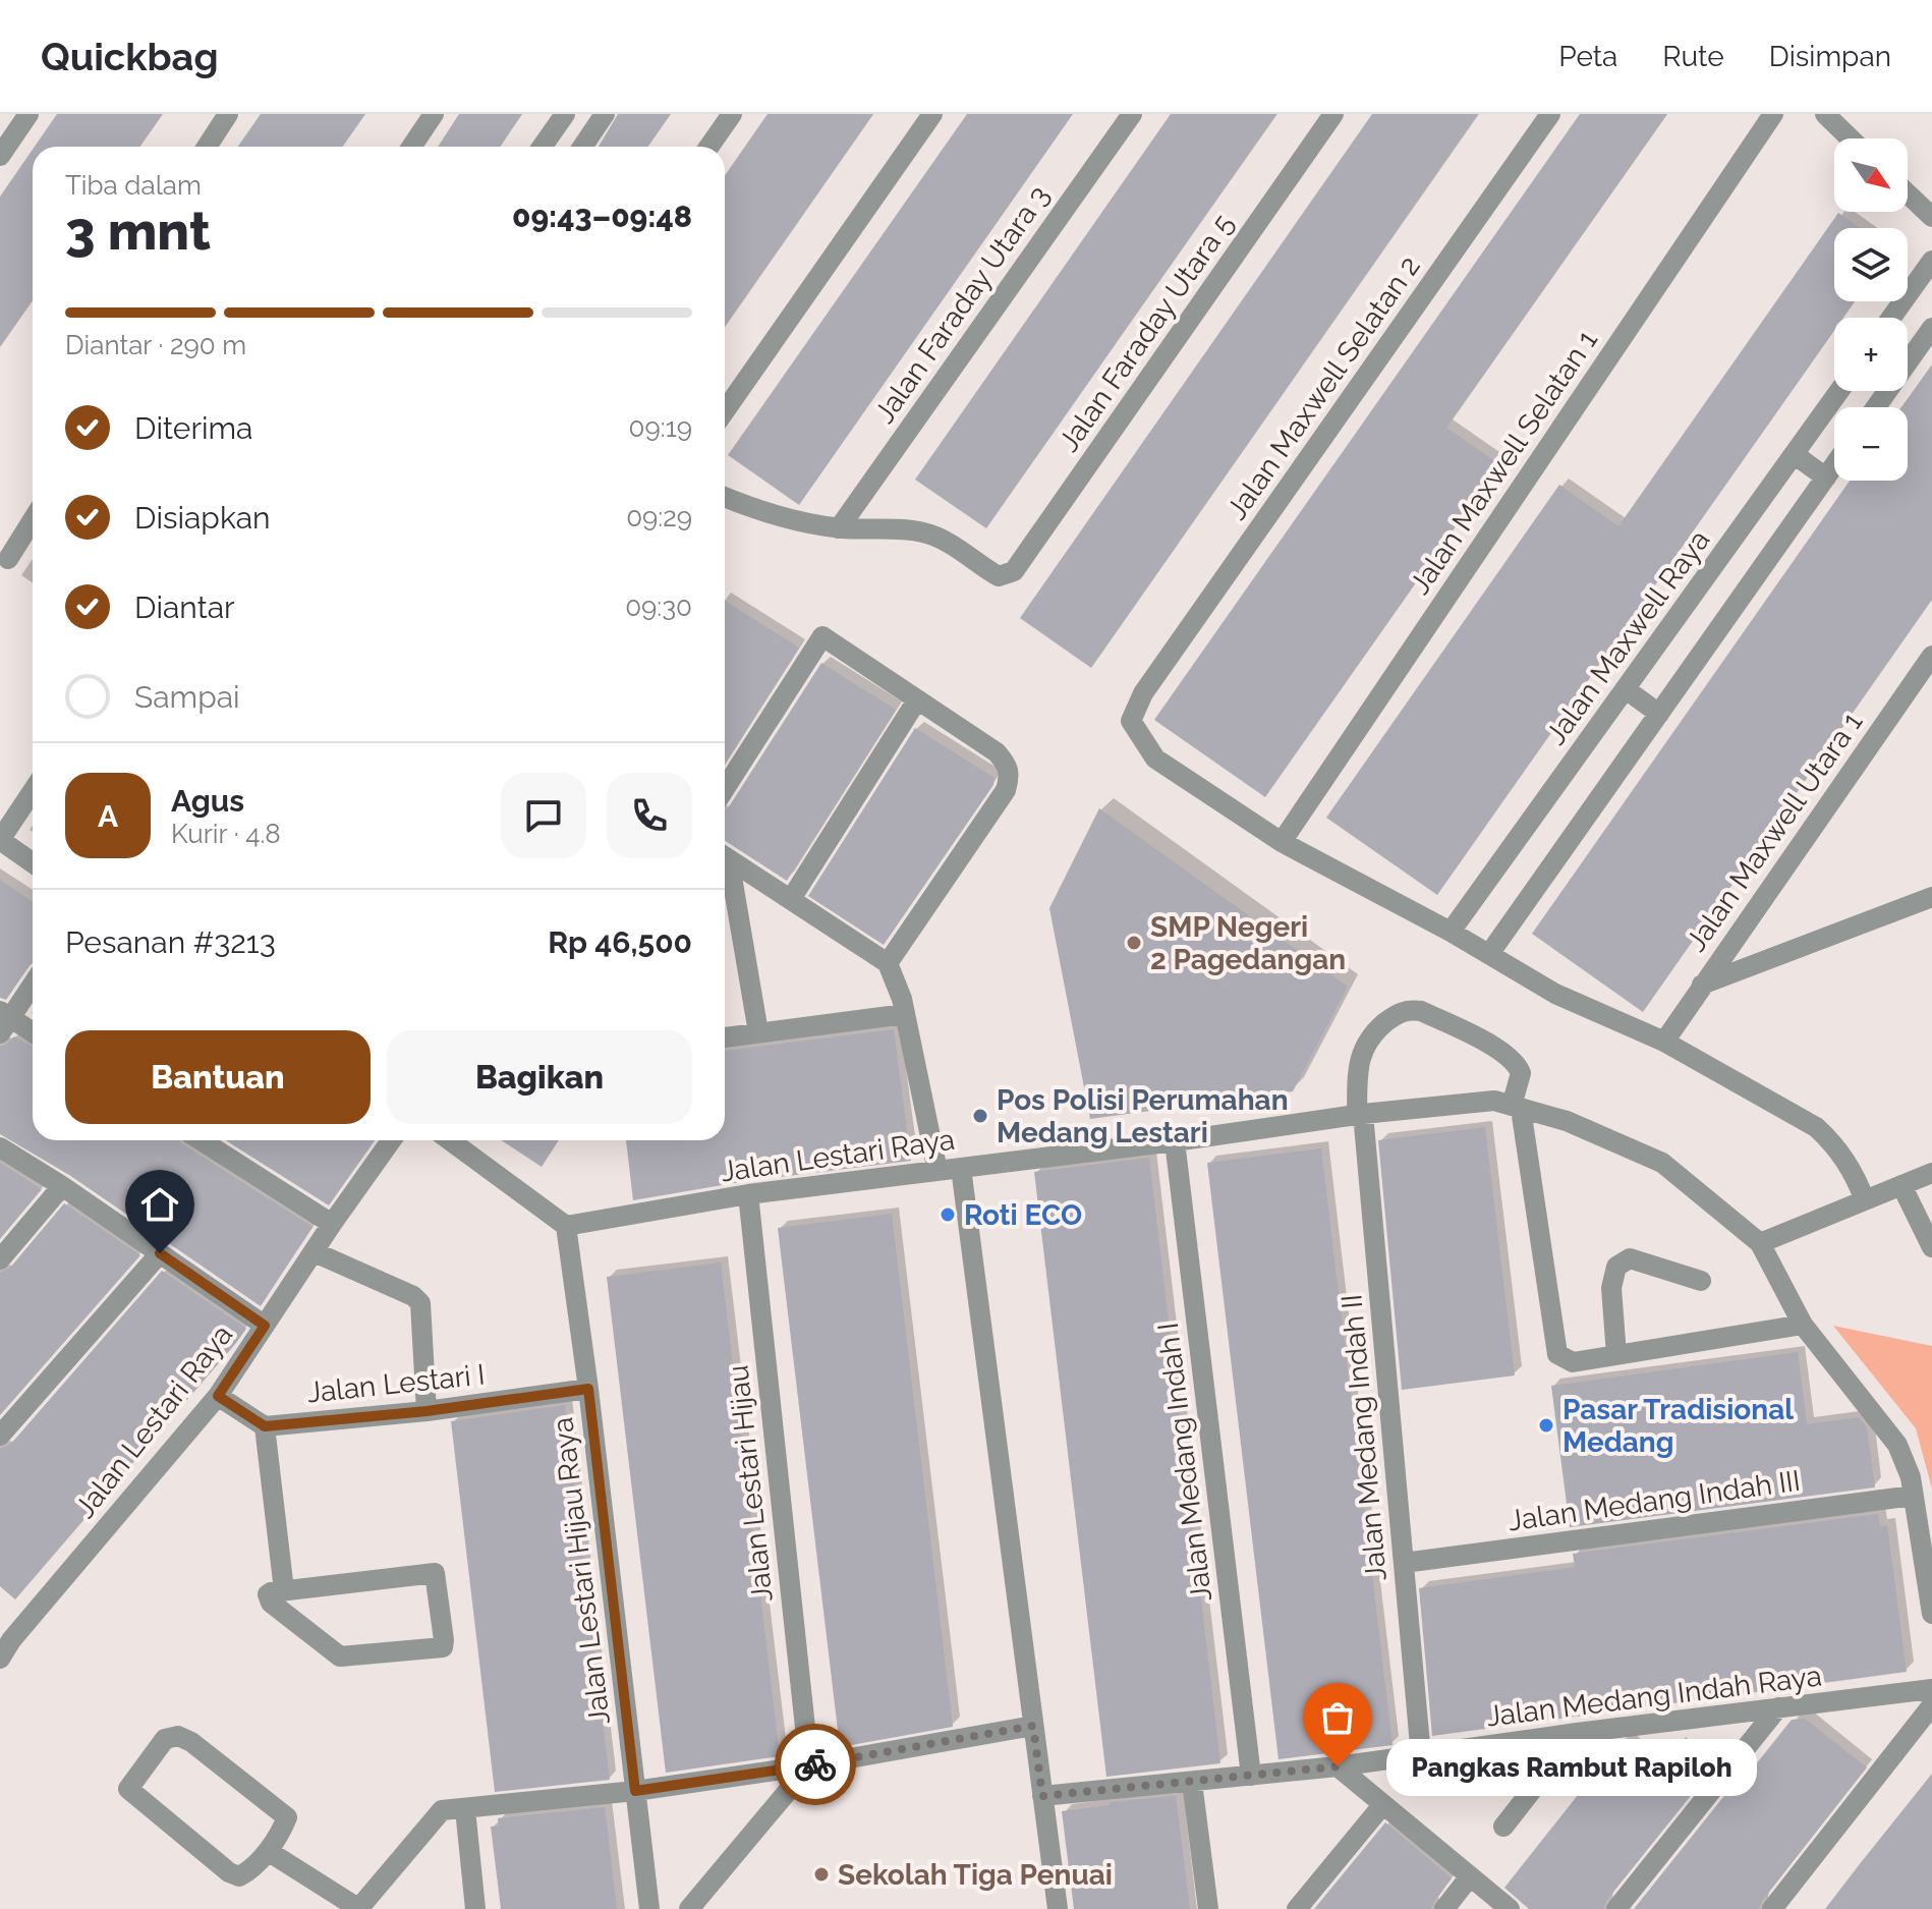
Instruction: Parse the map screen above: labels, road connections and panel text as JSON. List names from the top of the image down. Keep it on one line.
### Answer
{"streets":{"street":["Jalan Faraday Utara 3","Jalan Faraday Utara 5","Jalan Maxwell Selatan 2","Jalan Maxwell Selatan 1","Jalan Maxwell Raya","Jalan Maxwell Utara 1","Jalan Lestari Raya","Jalan Lestari I","Jalan Medang Indah II","Jalan Medang Indah I","Jalan Lestari Hijau","Jalan Medang Indah III","Jalan Lestari Hijau Raya","Jalan Medang Indah Raya"]},"crossings":[["Jalan Faraday Utara 3","Jalan Faraday Utara 5"],["Jalan Maxwell Selatan 2","Jalan Maxwell Selatan 1"],["Jalan Lestari Raya","Jalan Medang Indah II"],["Jalan Lestari Raya","Jalan Medang Indah I"],["Jalan Lestari Raya","Jalan Lestari Hijau"],["Jalan Lestari Raya","Jalan Lestari Hijau Raya"],["Jalan Lestari I","Jalan Lestari Hijau Raya"],["Jalan Medang Indah II","Jalan Medang Indah III"],["Jalan Medang Indah II","Jalan Medang Indah Raya"],["Jalan Medang Indah I","Jalan Medang Indah Raya"]],"places":["SMP Negeri 2 Pagedangan","Pos Polisi Perumahan Medang Lestari","Roti ECO","Pasar Tradisional Medang","Pangkas Rambut Rapiloh","Sekolah Tiga Penuai"],"north":"bottom right","page":{"header":"Quickbag","nav":["Peta","Rute","Disimpan"],"map_buttons":["+","−"],"heading":["3 mnt","Tiba dalam","09:43–09:48"],"panel":["Agus","Kurir · 4.8","Pesanan #3213","Rp 46,500"],"bar":"Diantar · 290 m","list":[["Diterima","09:19"],["Disiapkan","09:29"],["Diantar","09:30"],"Sampai"],"round":"A","buttons":["Bantuan","Bagikan"],"bubble":"Pangkas Rambut Rapiloh"}}
